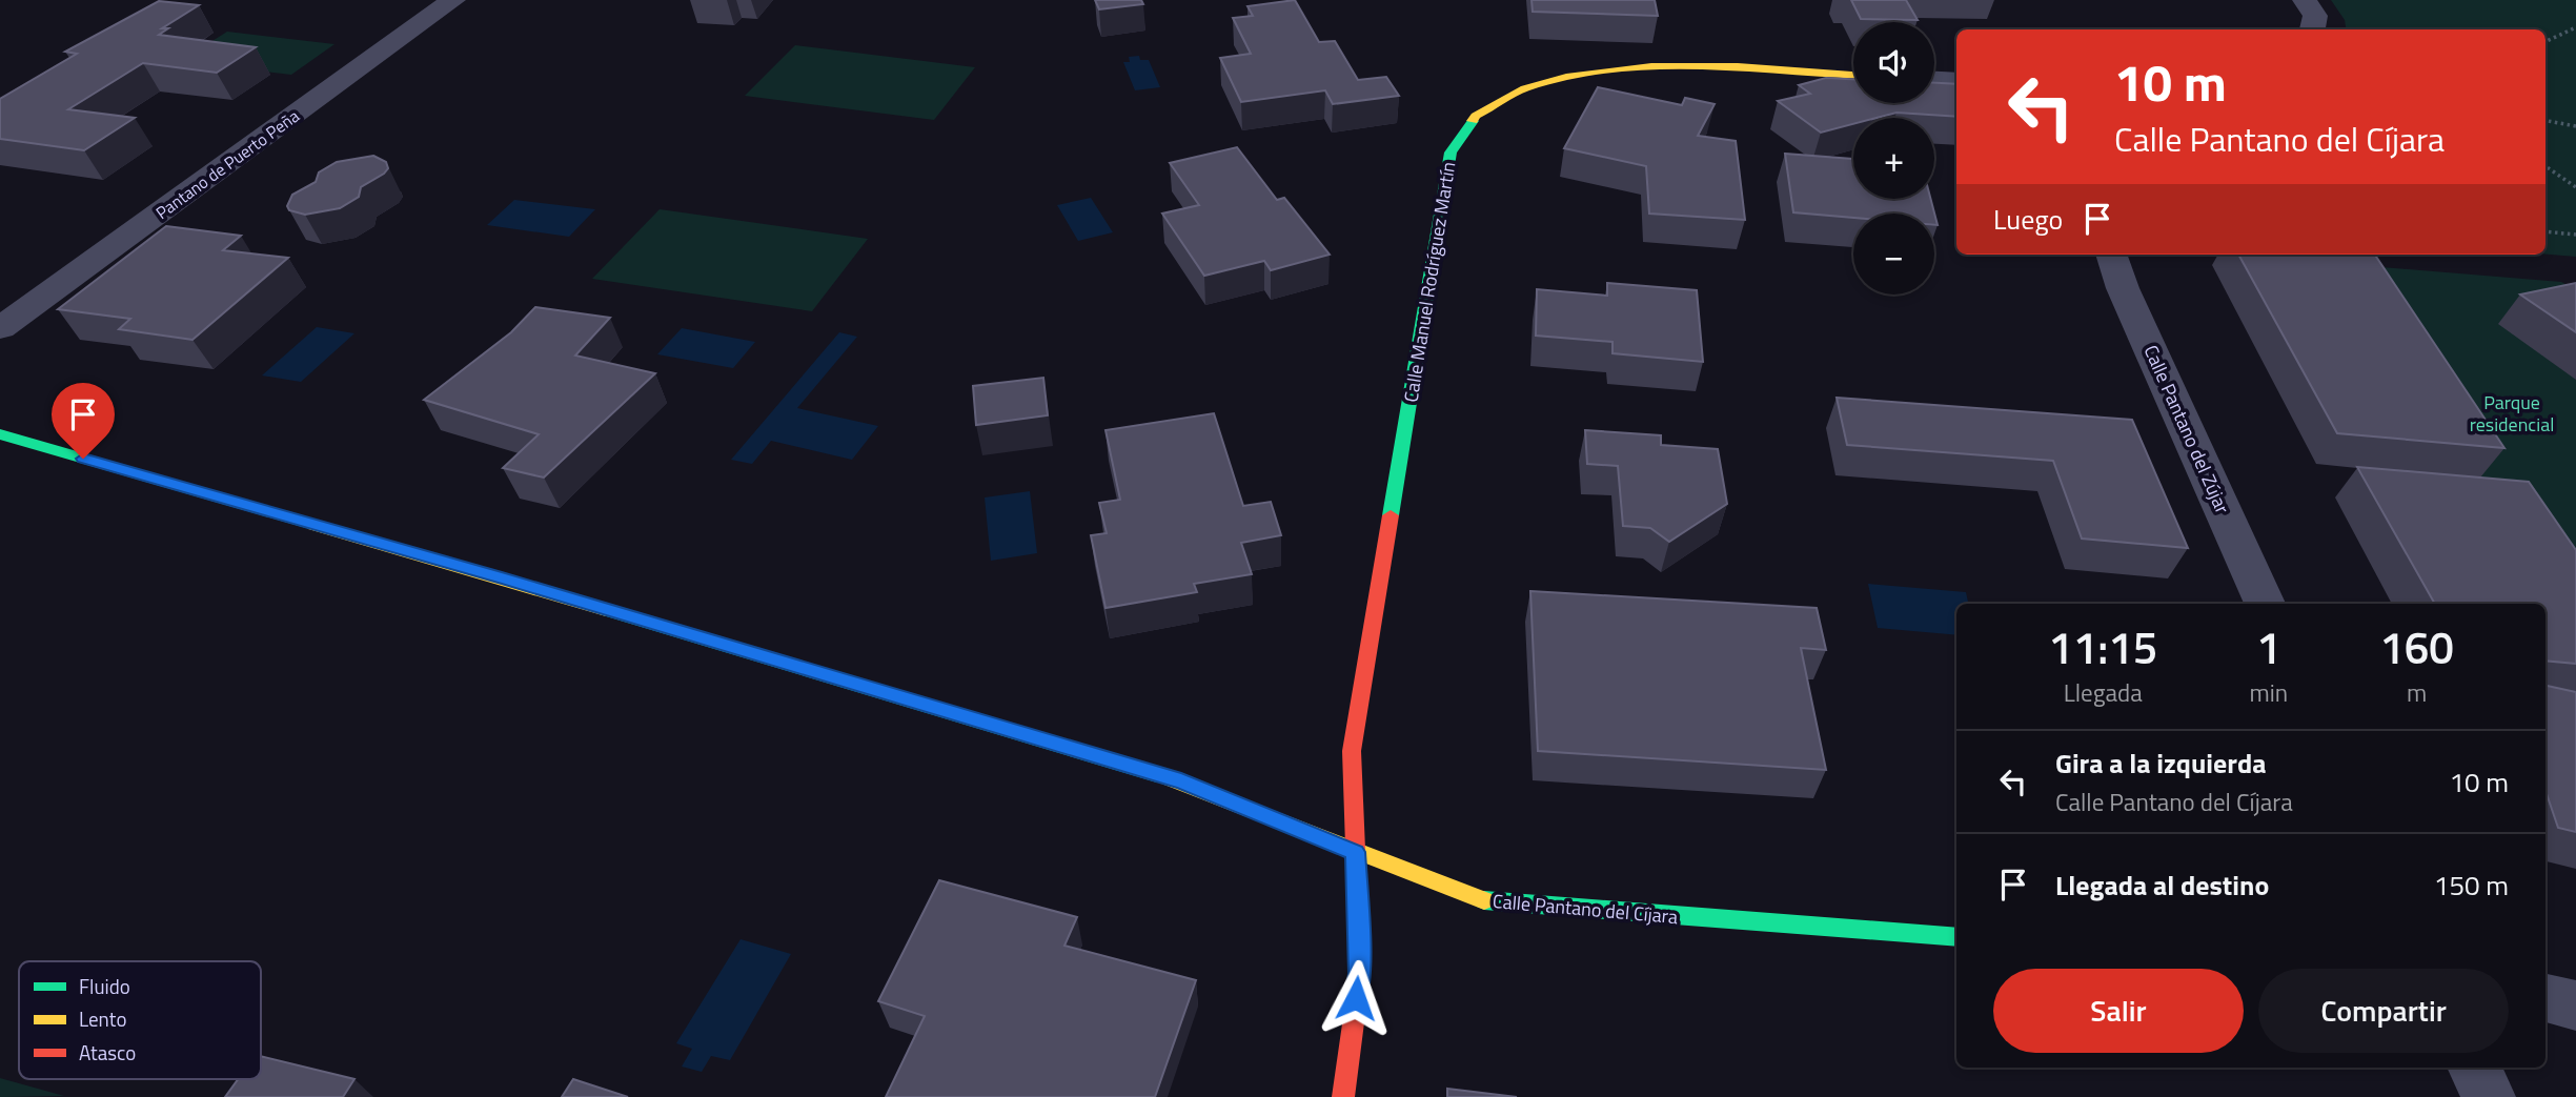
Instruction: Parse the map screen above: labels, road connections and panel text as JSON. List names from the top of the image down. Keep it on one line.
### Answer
{"streets":{"street":["Pantano de Puerto Peña","Calle Manuel Rodríguez Martín","Calle Pantano del Zújar","Calle Pantano del Cíjara"]},"crossings":[["Calle Manuel Rodríguez Martín","Calle Pantano del Cíjara"]],"parks":["Parque residencial"],"legend":["Fluido","Lento","Atasco"],"page":{"map_buttons":["+","−"],"turn":["10 m","Calle Pantano del Cíjara"],"then":"Luego","eta":["11:15","Llegada","1","min","160","m"],"list":[{"name":"Gira a la izquierda","note":"Calle Pantano del Cíjara","value":"10 m"},{"name":"Llegada al destino","value":"150 m"}],"buttons":["Salir","Compartir"]}}
